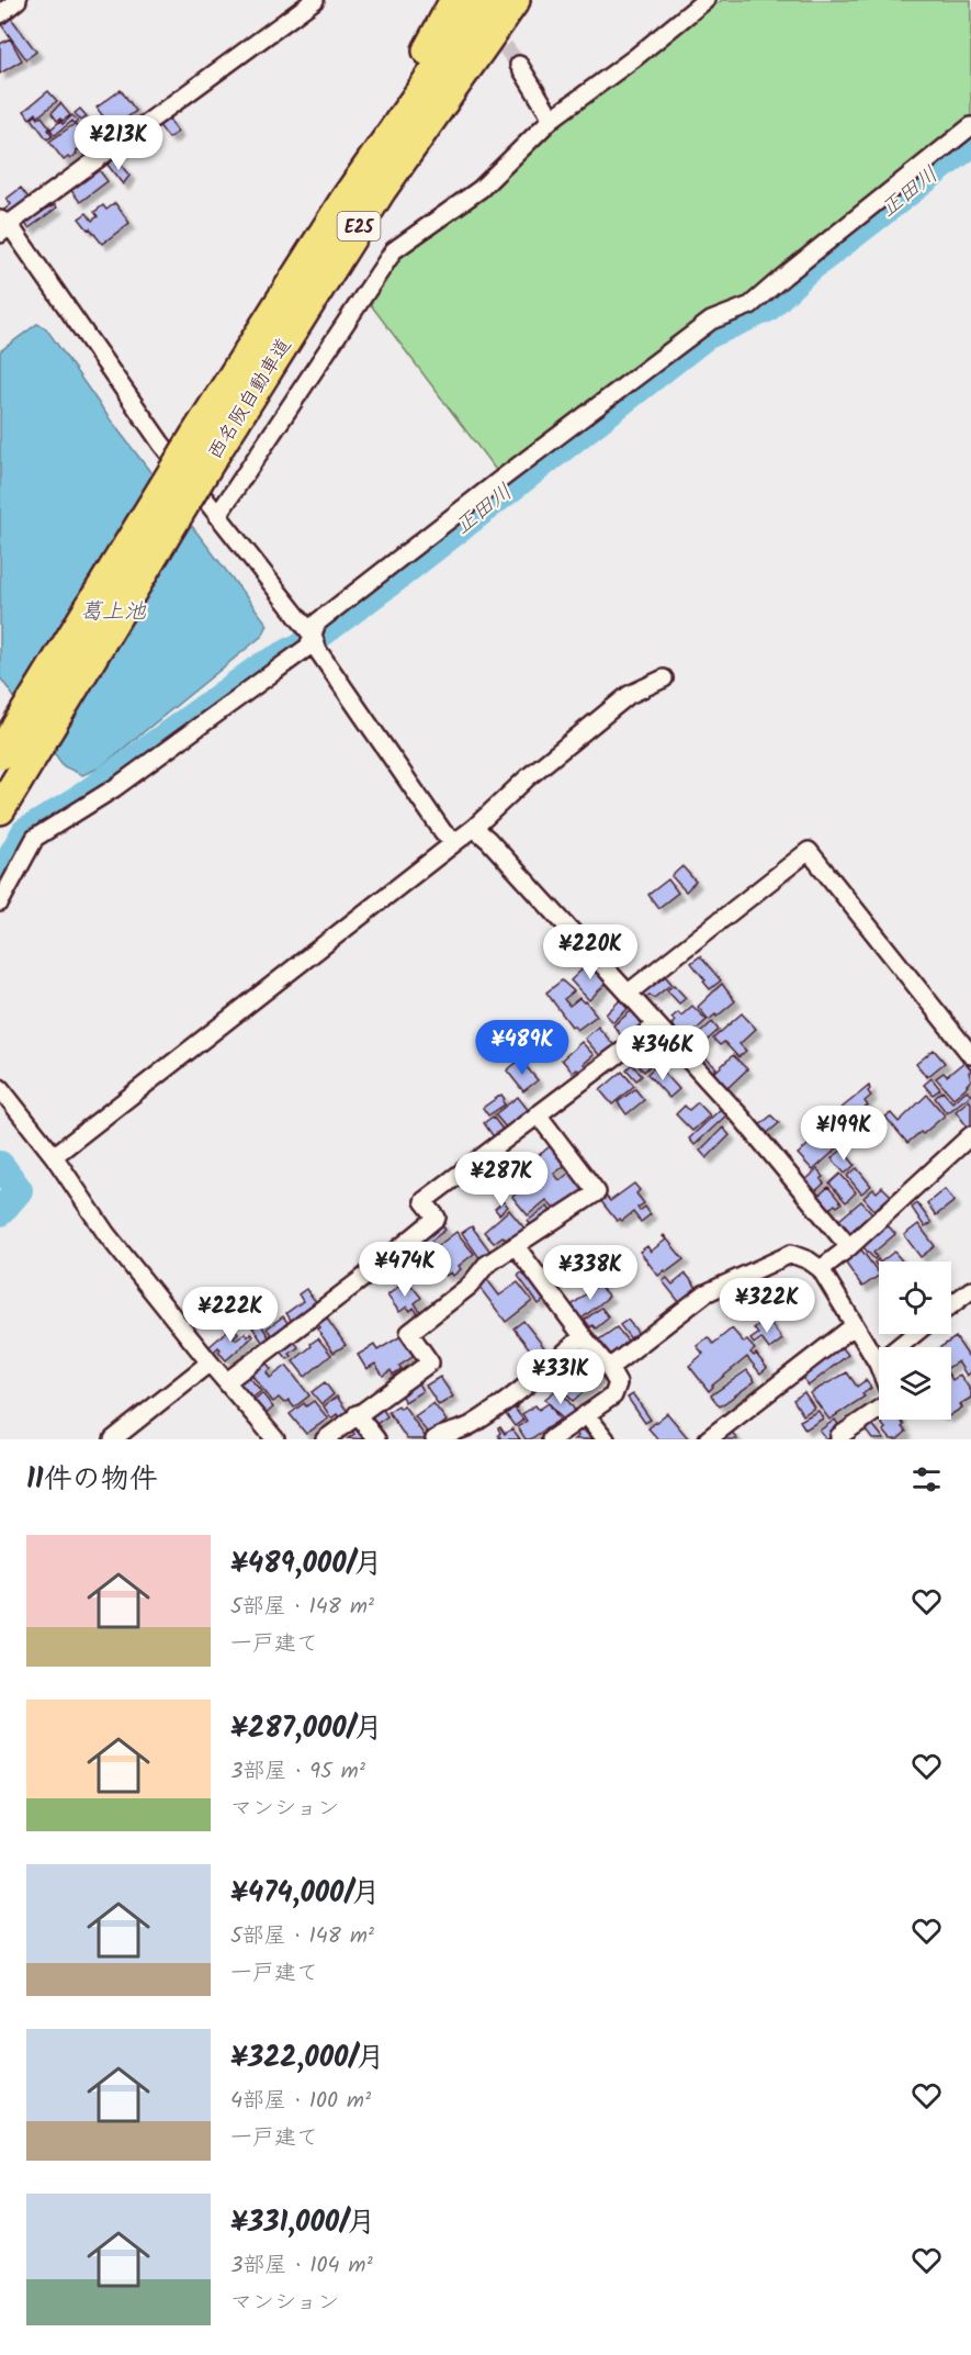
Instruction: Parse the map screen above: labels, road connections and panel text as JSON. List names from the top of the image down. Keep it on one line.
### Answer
{"streets":{"highway":["E25","西名阪自動車道"]},"water":["正田川","葛上池"],"page":{"price":["¥213K","¥220K","¥489K","¥346K","¥199K","¥287K","¥474K","¥338K","¥322K","¥222K","¥331K"],"heading":"11件の物件","list":[{"name":"¥489,000/月","note":"5部屋 · 148 m² · 一戸建て"},{"name":"¥287,000/月","note":"3部屋 · 95 m² · マンション"},{"name":"¥474,000/月","note":"5部屋 · 148 m² · 一戸建て"},{"name":"¥322,000/月","note":"4部屋 · 100 m² · 一戸建て"},{"name":"¥331,000/月","note":"3部屋 · 104 m² · マンション"}]}}
